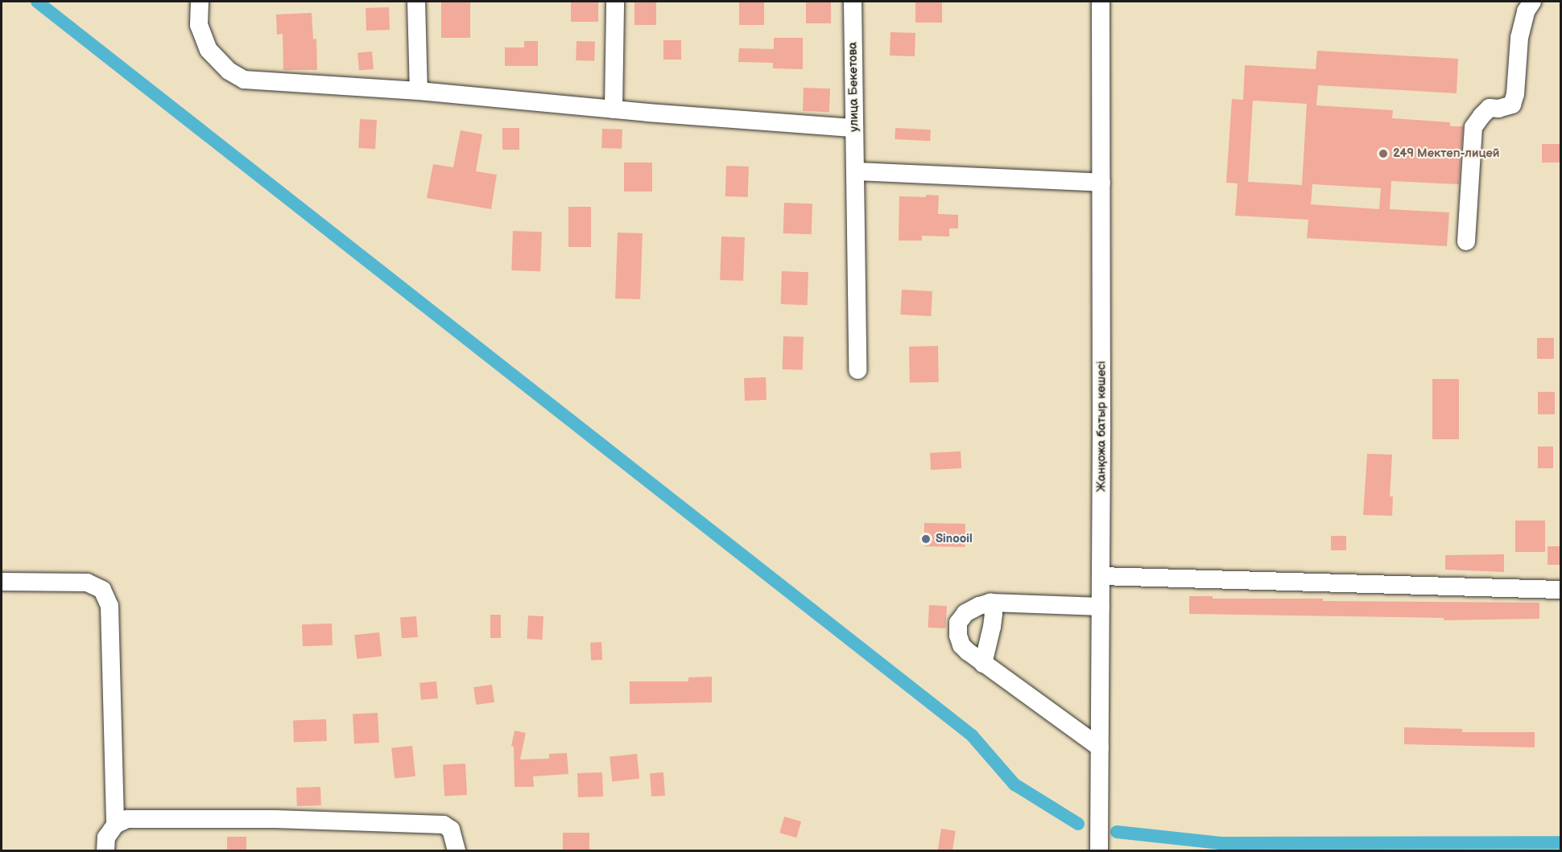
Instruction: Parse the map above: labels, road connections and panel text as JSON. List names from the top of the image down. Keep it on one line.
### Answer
{"streets":{"street":["улица Бекетова","Жанқожа батыр көшесі"]},"places":["249 Мектеп-лицей","Sinooil"]}
